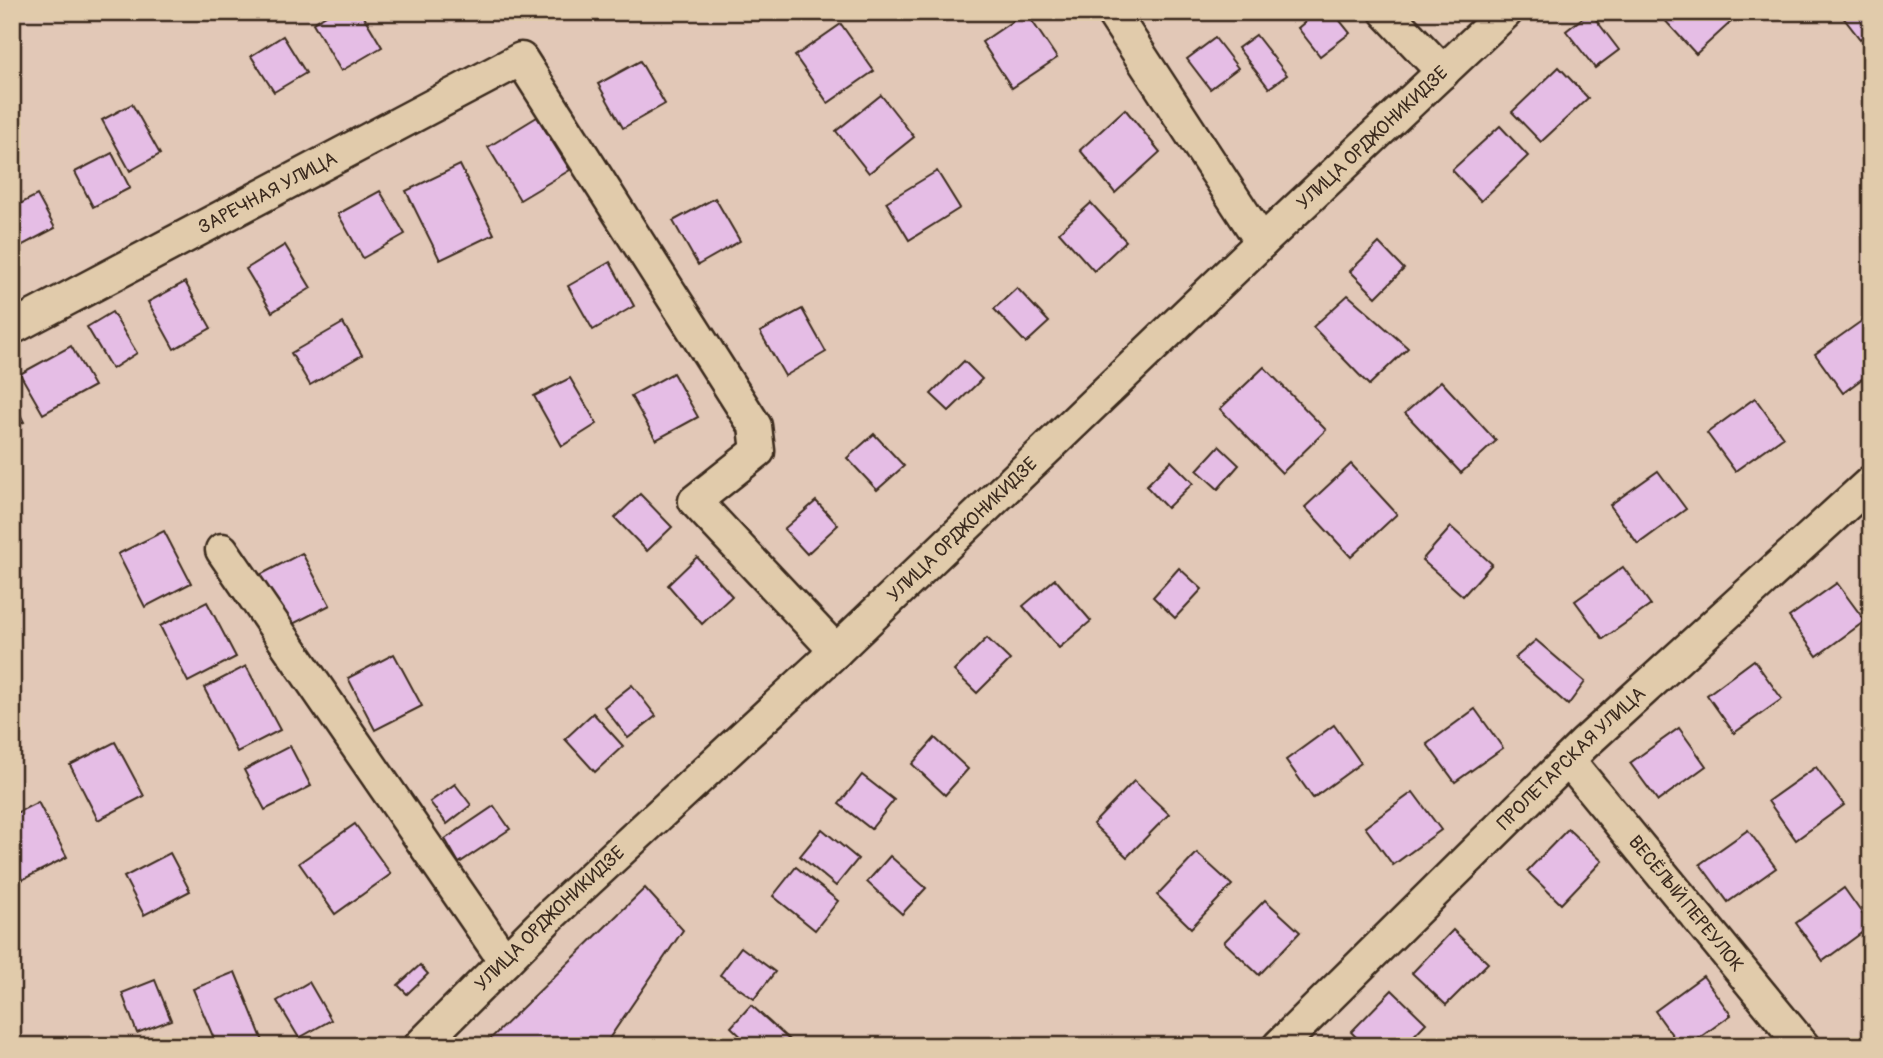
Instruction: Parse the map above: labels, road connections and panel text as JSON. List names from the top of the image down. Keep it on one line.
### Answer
{"streets":{"street":["УЛИЦА ОРДЖОНИКИДЗЕ","ЗАРЕЧНАЯ УЛИЦА","ПРОЛЕТАРСКАЯ УЛИЦА","ВЕСЁЛЫЙ ПЕРЕУЛОК"]},"crossings":[["УЛИЦА ОРДЖОНИКИДЗЕ","ЗАРЕЧНАЯ УЛИЦА"],["ПРОЛЕТАРСКАЯ УЛИЦА","ВЕСЁЛЫЙ ПЕРЕУЛОК"]]}
